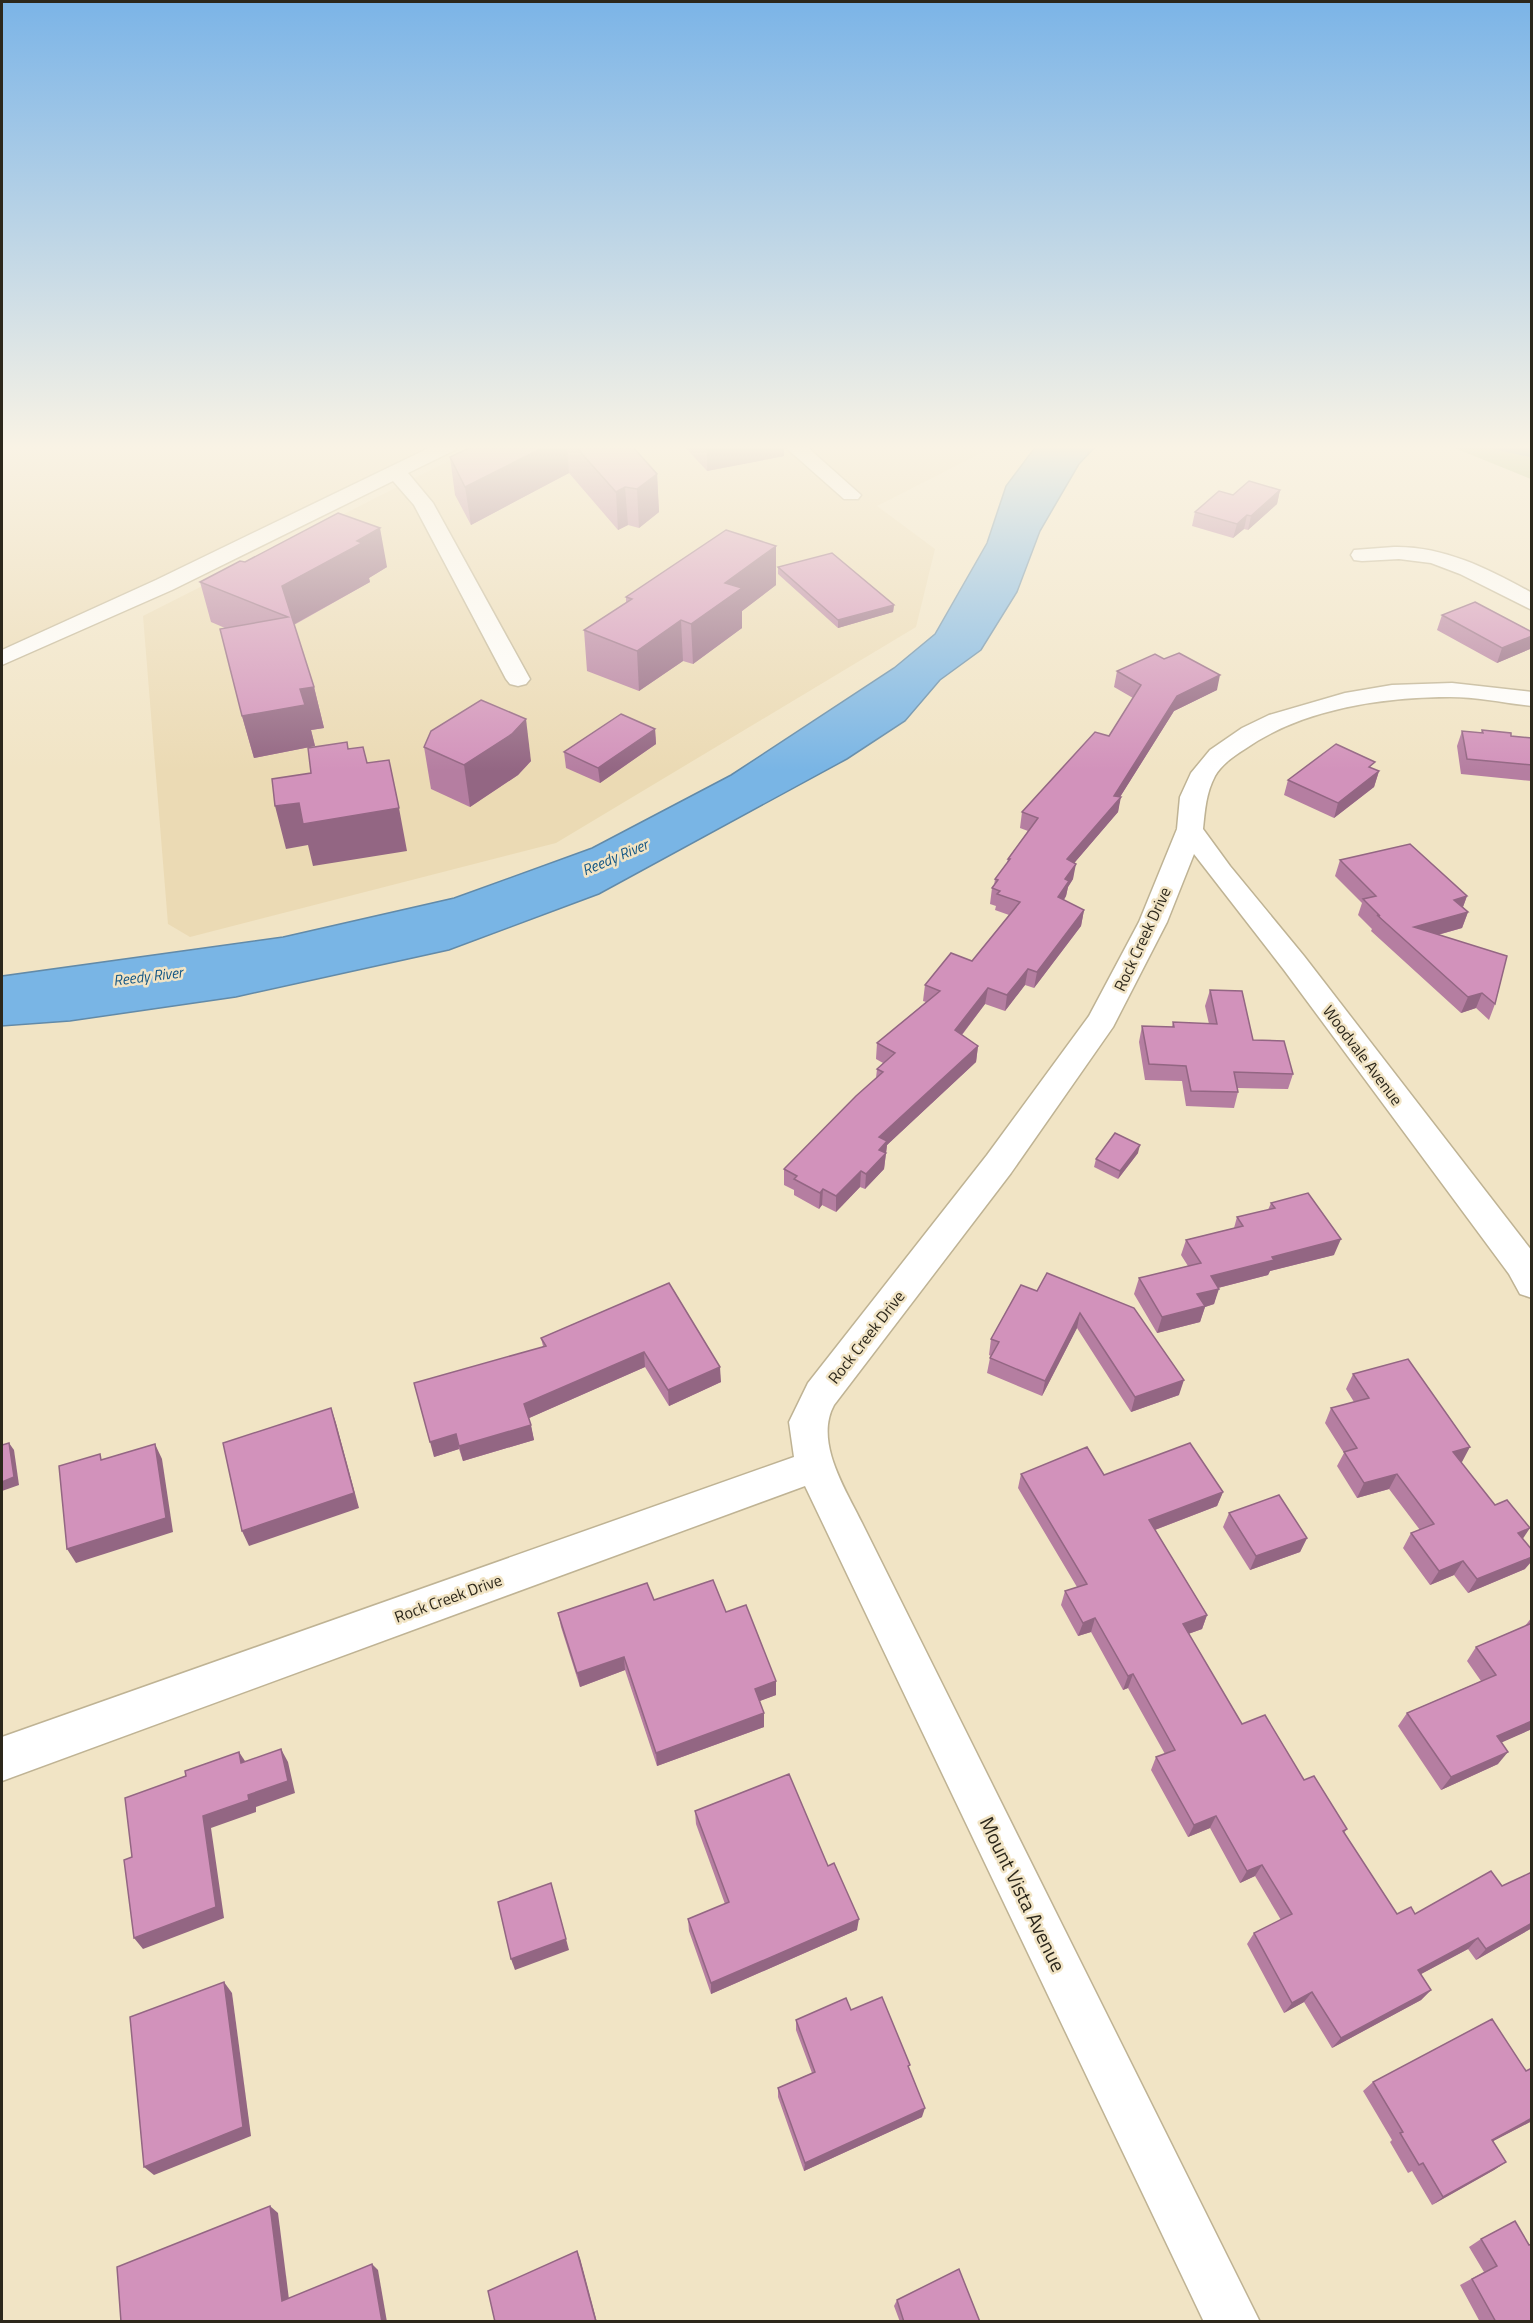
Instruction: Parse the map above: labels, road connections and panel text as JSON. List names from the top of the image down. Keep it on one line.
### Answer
{"streets":{"street":["Rock Creek Drive","Woodvale Avenue","Mount Vista Avenue"]},"crossings":[["Rock Creek Drive","Woodvale Avenue"],["Rock Creek Drive","Mount Vista Avenue"]],"water":["Reedy River"]}
